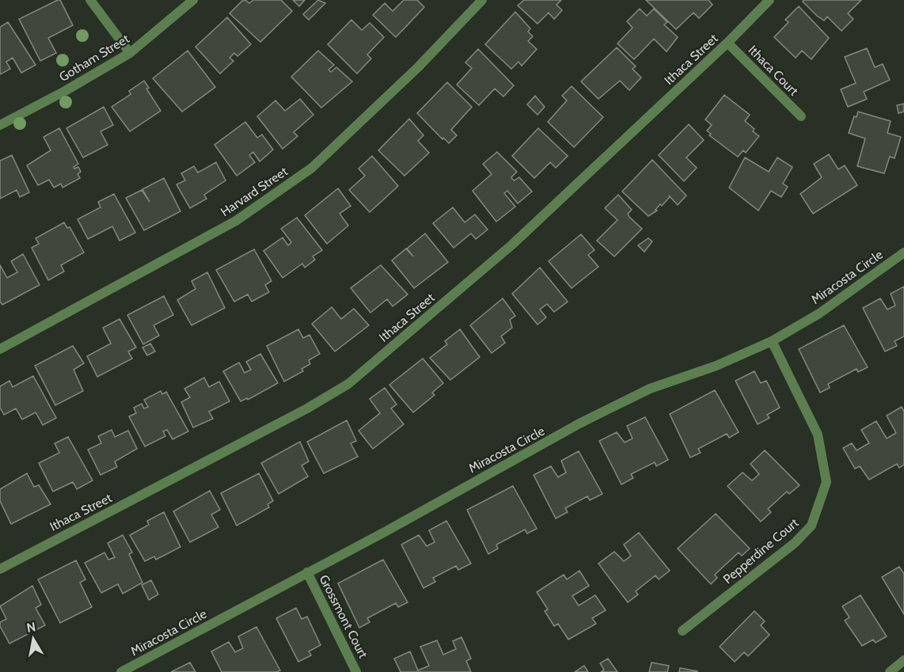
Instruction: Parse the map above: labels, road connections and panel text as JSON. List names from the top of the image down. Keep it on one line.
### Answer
{"streets":{"street":["Gotham Street","Ithaca Street","Ithaca Court","Harvard Street","Miracosta Circle","Pepperdine Court","Grossmont Court"]},"crossings":[["Ithaca Street","Ithaca Court"],["Miracosta Circle","Pepperdine Court"],["Miracosta Circle","Grossmont Court"]],"north":"top"}
